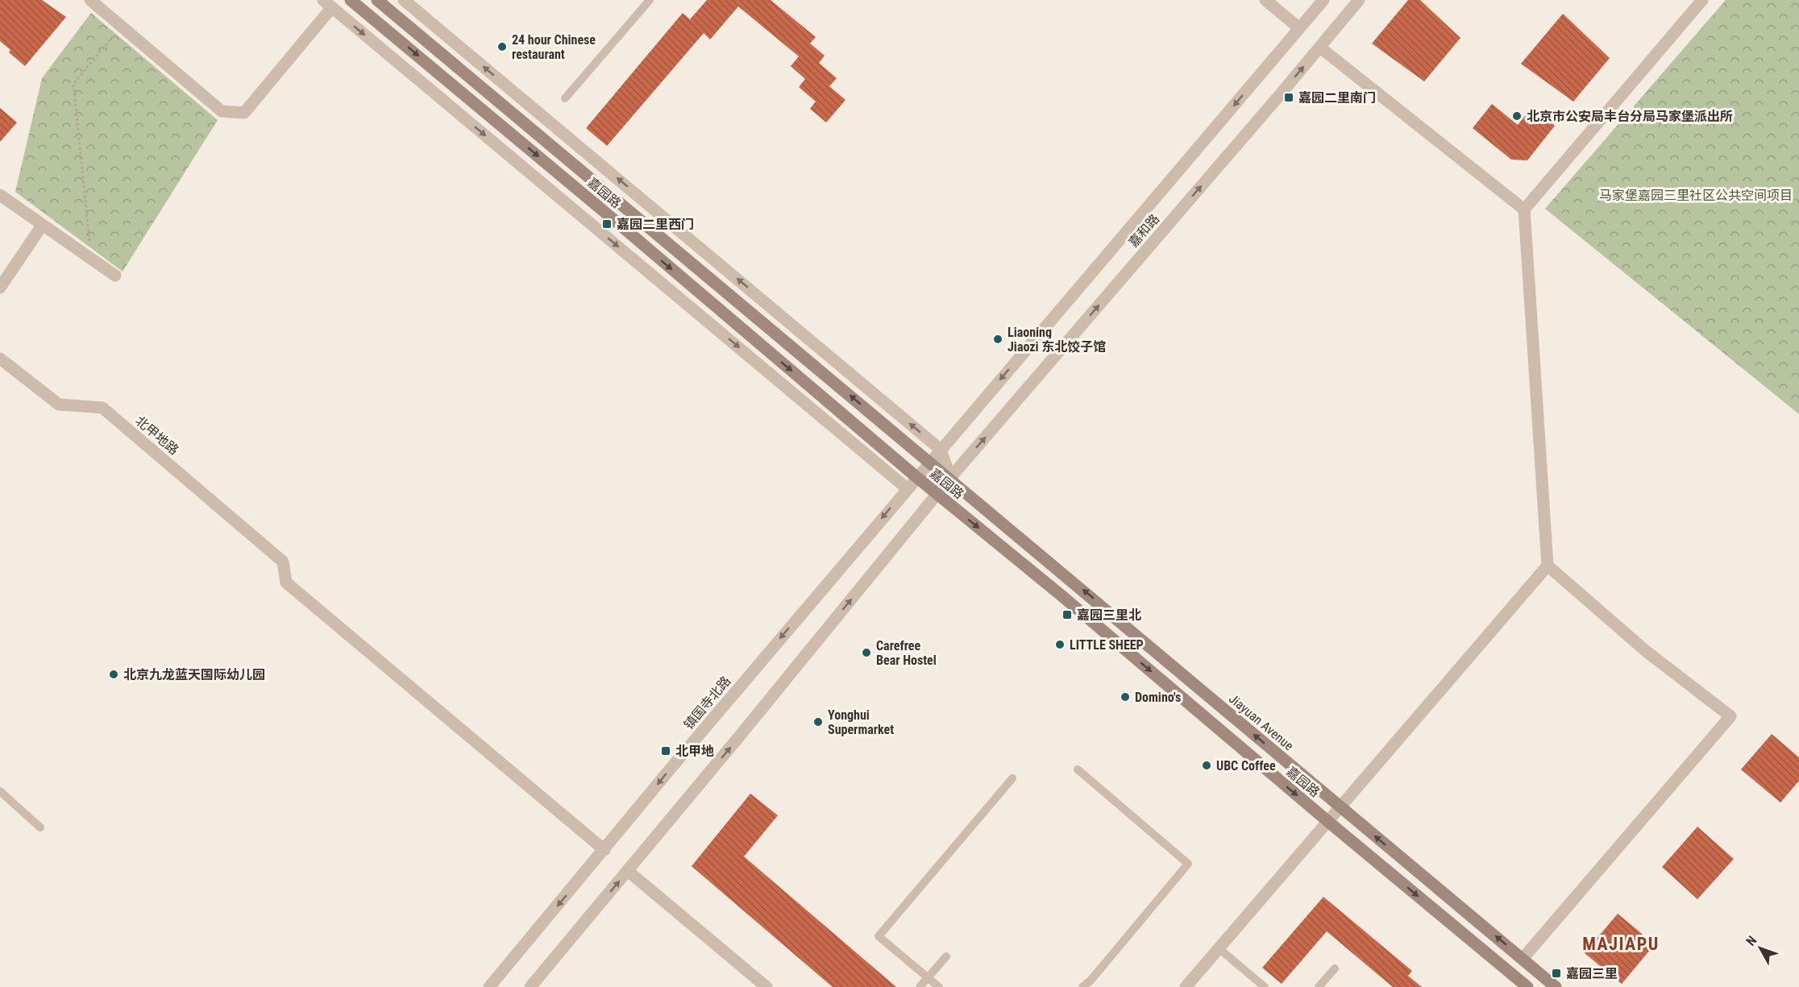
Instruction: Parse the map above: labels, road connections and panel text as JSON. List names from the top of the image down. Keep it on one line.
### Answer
{"streets":{"main road":["嘉园路","Jiayuan Avenue"],"street":["嘉和路","北甲地路","镇国寺北路"]},"crossings":[["嘉园路","嘉和路"],["嘉园路","镇国寺北路"],["嘉园路","Jiayuan Avenue"],["嘉和路","镇国寺北路"],["嘉和路","Jiayuan Avenue"],["北甲地路","镇国寺北路"]],"one_way":["Jiayuan Avenue"],"districts":["MAJIAPU"],"parks":["马家堡嘉园三里社区公共空间项目"],"places":{"other":["24 hour Chinese restaurant","北京市公安局丰台分局马家堡派出所","Liaoning Jiaozi 东北饺子馆","LITTLE SHEEP","Carefree Bear Hostel","北京九龙蓝天国际幼儿园","Domino's","Yonghui Supermarket","UBC Coffee"],"transit":["嘉园二里南门","嘉园二里西门","嘉园三里北","北甲地","嘉园三里"]},"north":"top left"}
